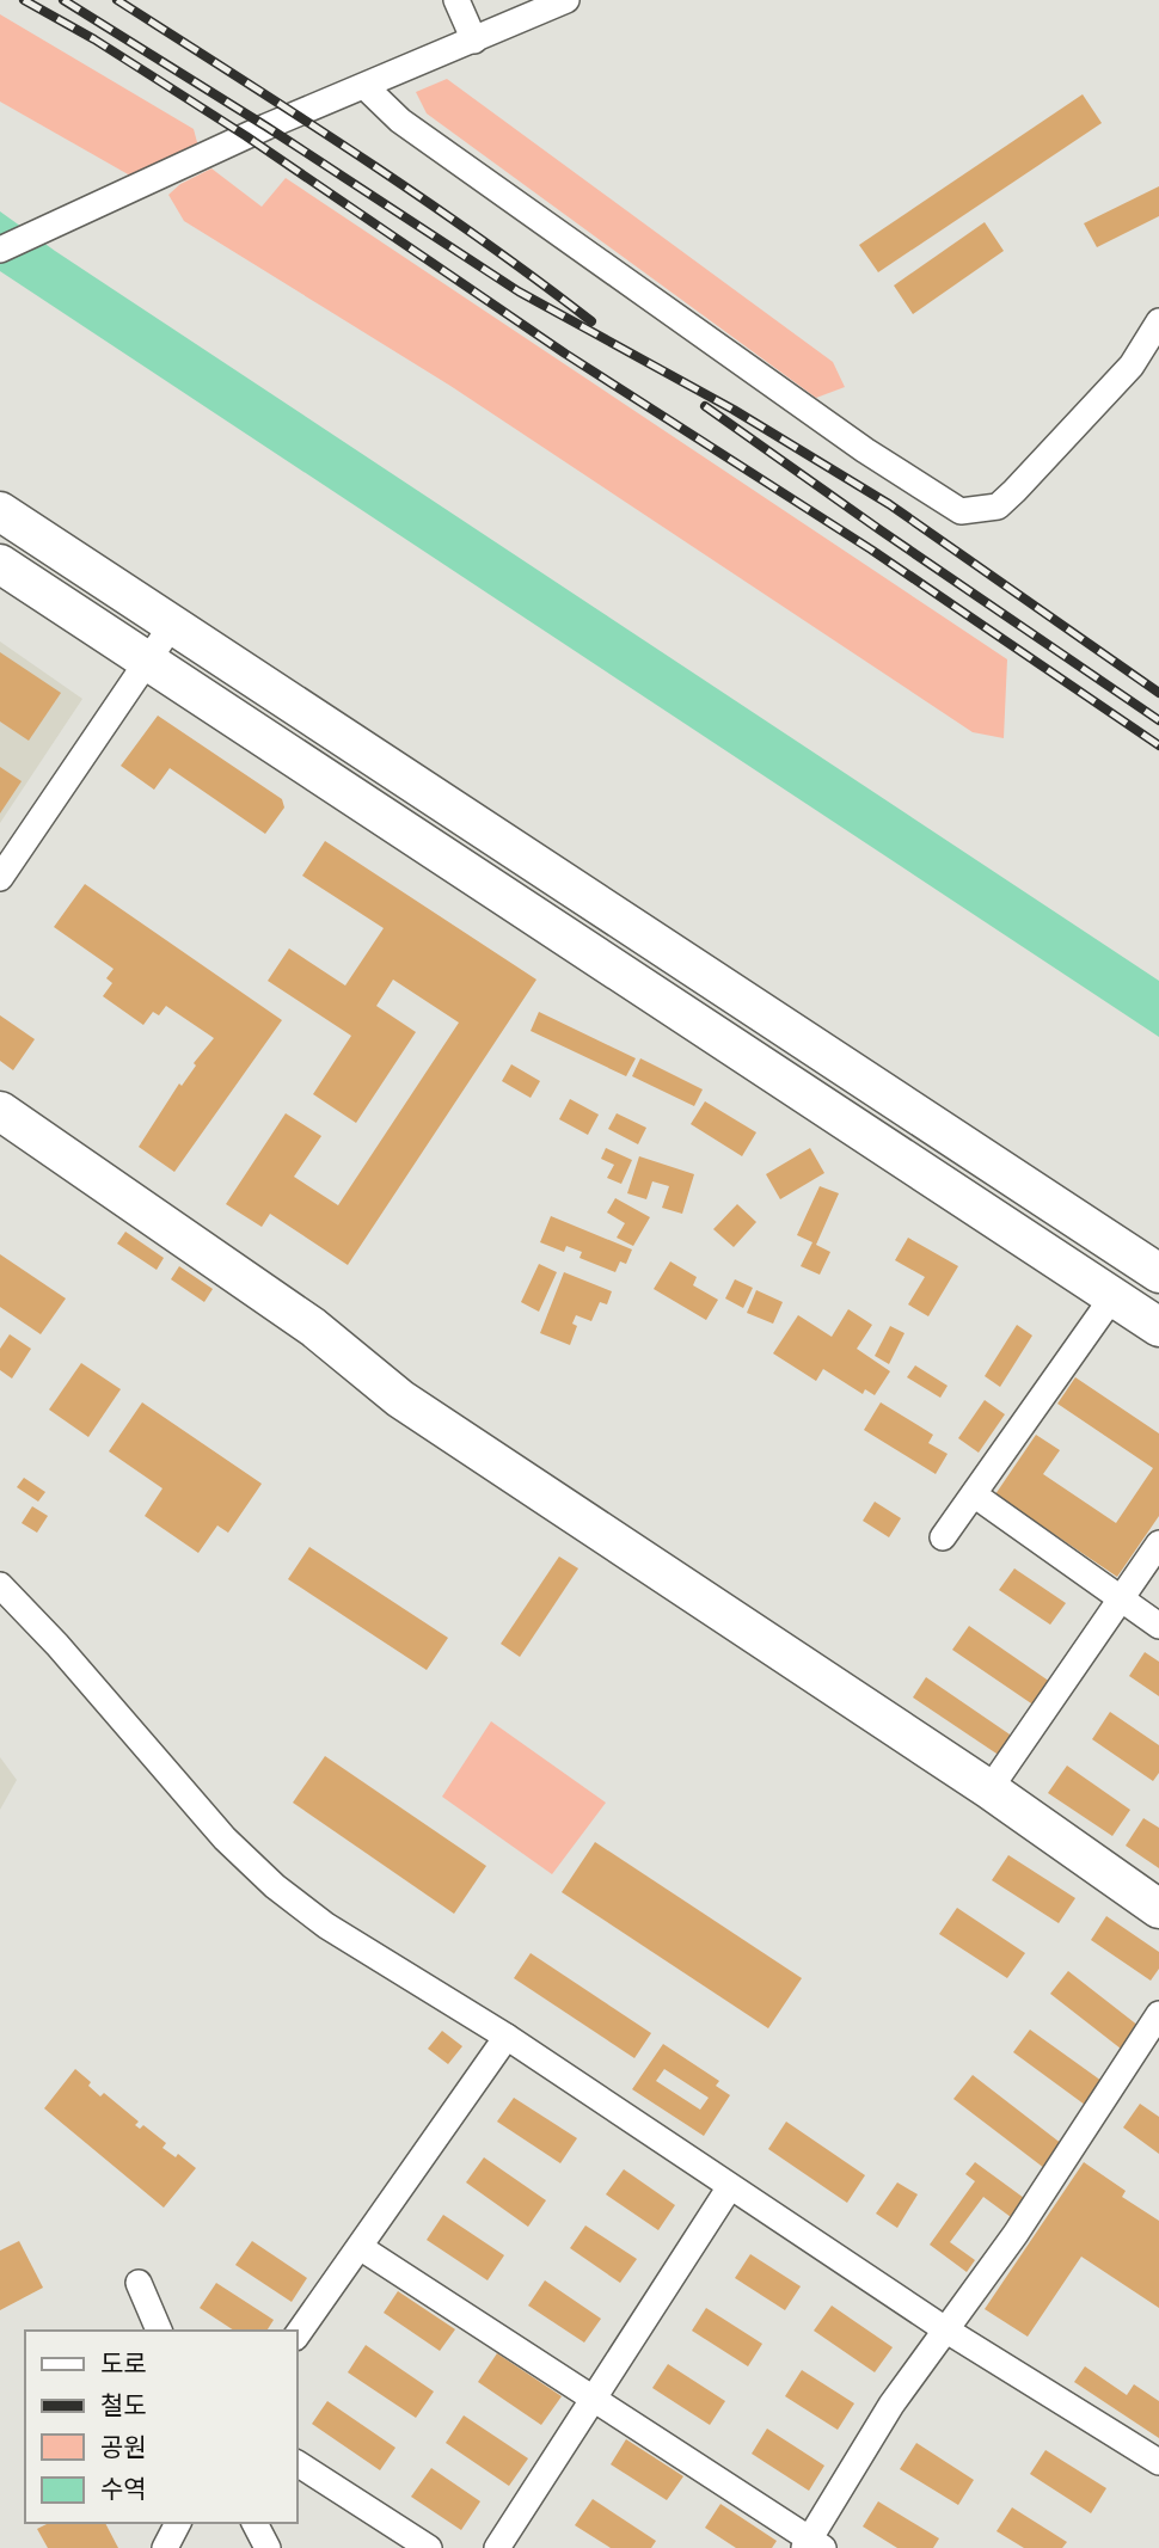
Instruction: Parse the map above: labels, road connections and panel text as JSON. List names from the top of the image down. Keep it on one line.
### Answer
{"legend":["도로","철도","공원","수역"]}
